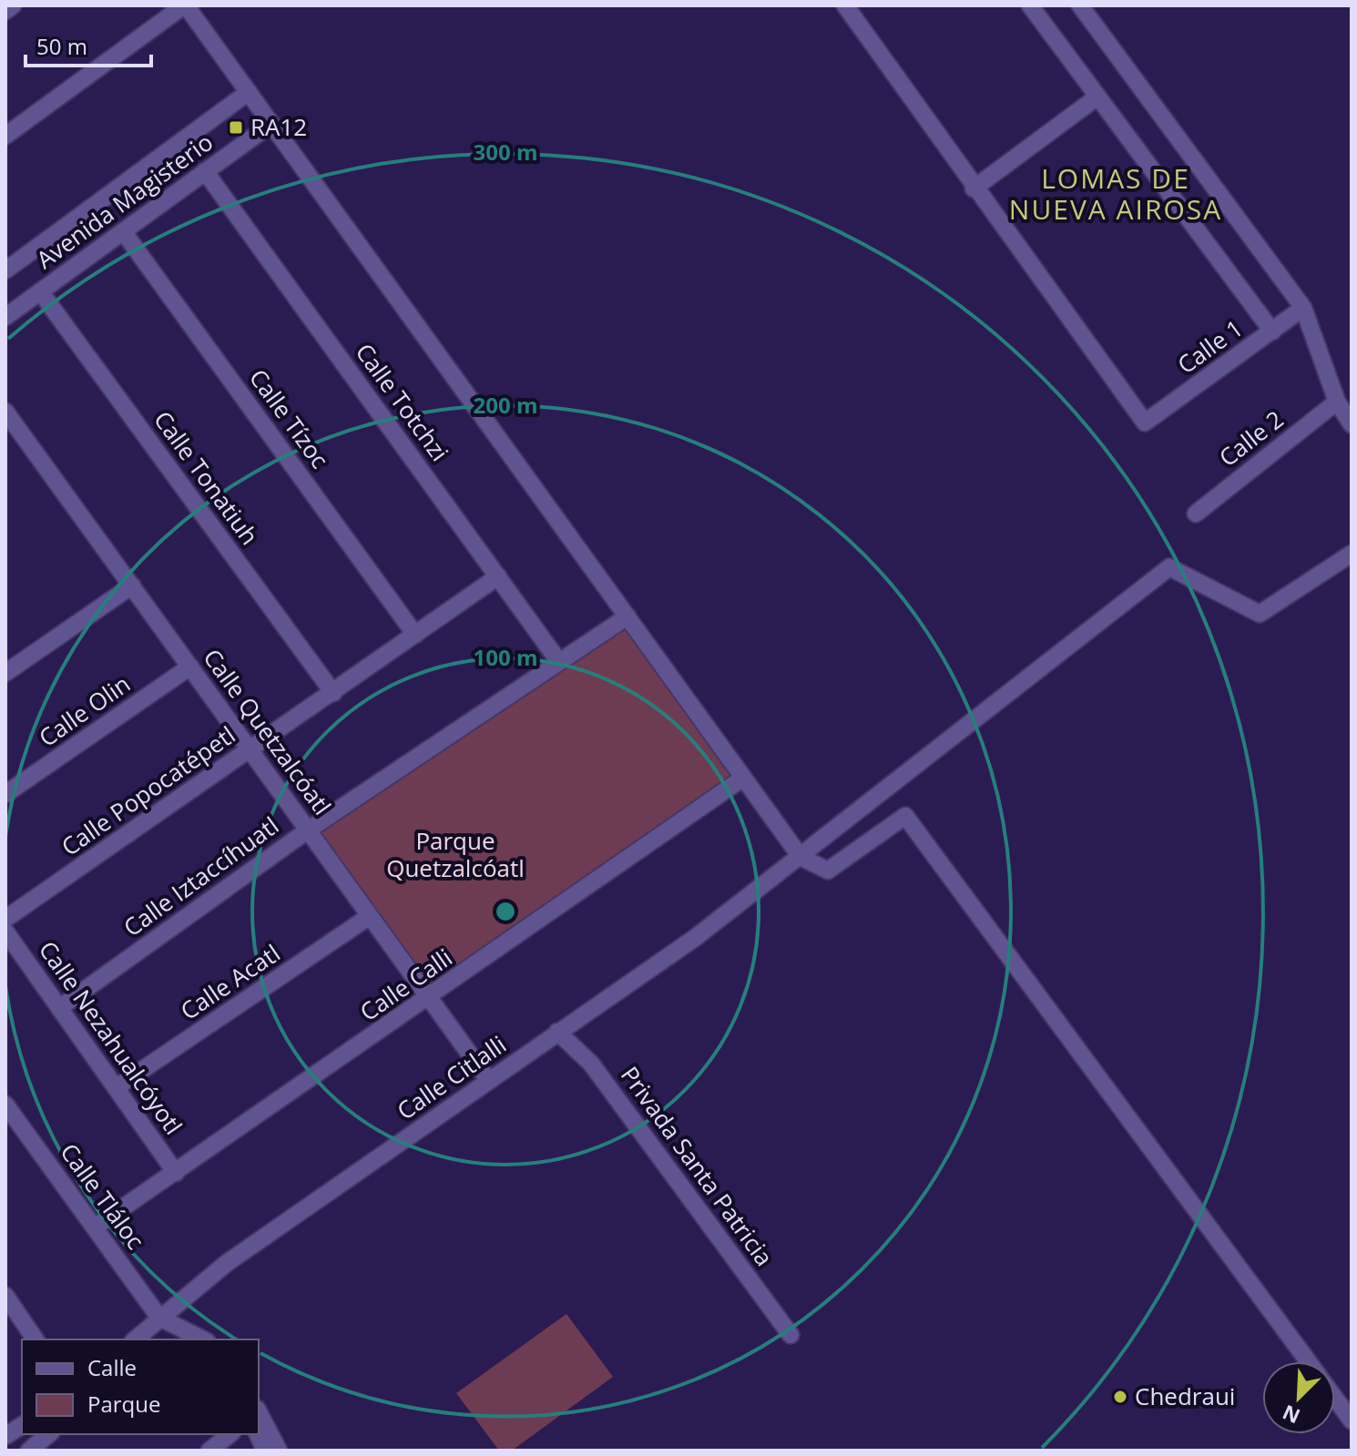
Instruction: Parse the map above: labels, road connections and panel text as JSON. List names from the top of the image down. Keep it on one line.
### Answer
{"streets":{"street":["Avenida Magisterio","Calle 1","Calle Totchzi","Calle Tízoc","Calle 2","Calle Tonatiuh","Calle Olin","Calle Quetzalcóatl","Calle Popocatépetl","Calle Iztaccíhuatl","Calle Acatl","Calle Calli","Calle Nezahualcóyotl","Calle Citlalli","Privada Santa Patricia","Calle Tláloc"]},"crossings":[["Avenida Magisterio","Calle Totchzi"],["Avenida Magisterio","Calle Tízoc"],["Avenida Magisterio","Calle Tonatiuh"],["Calle Totchzi","Calle Popocatépetl"],["Calle Totchzi","Calle Iztaccíhuatl"],["Calle Tízoc","Calle Popocatépetl"],["Calle Tonatiuh","Calle Popocatépetl"],["Calle Olin","Calle Quetzalcóatl"],["Calle Quetzalcóatl","Calle Popocatépetl"],["Calle Quetzalcóatl","Calle Iztaccíhuatl"],["Calle Quetzalcóatl","Calle Acatl"],["Calle Quetzalcóatl","Calle Calli"],["Calle Quetzalcóatl","Calle Citlalli"],["Calle Iztaccíhuatl","Calle Nezahualcóyotl"],["Calle Acatl","Calle Nezahualcóyotl"],["Calle Calli","Calle Nezahualcóyotl"],["Calle Calli","Calle Tláloc"],["Calle Citlalli","Privada Santa Patricia"],["Calle Citlalli","Calle Tláloc"]],"districts":["LOMAS DE NUEVA AIROSA"],"parks":["Parque Quetzalcóatl"],"places":{"transit":["RA12"],"other":["Chedraui"]},"legend":["Calle","Parque"],"scale_bar":"50 m","north":"bottom left","rings":["300 m","200 m","100 m"]}
